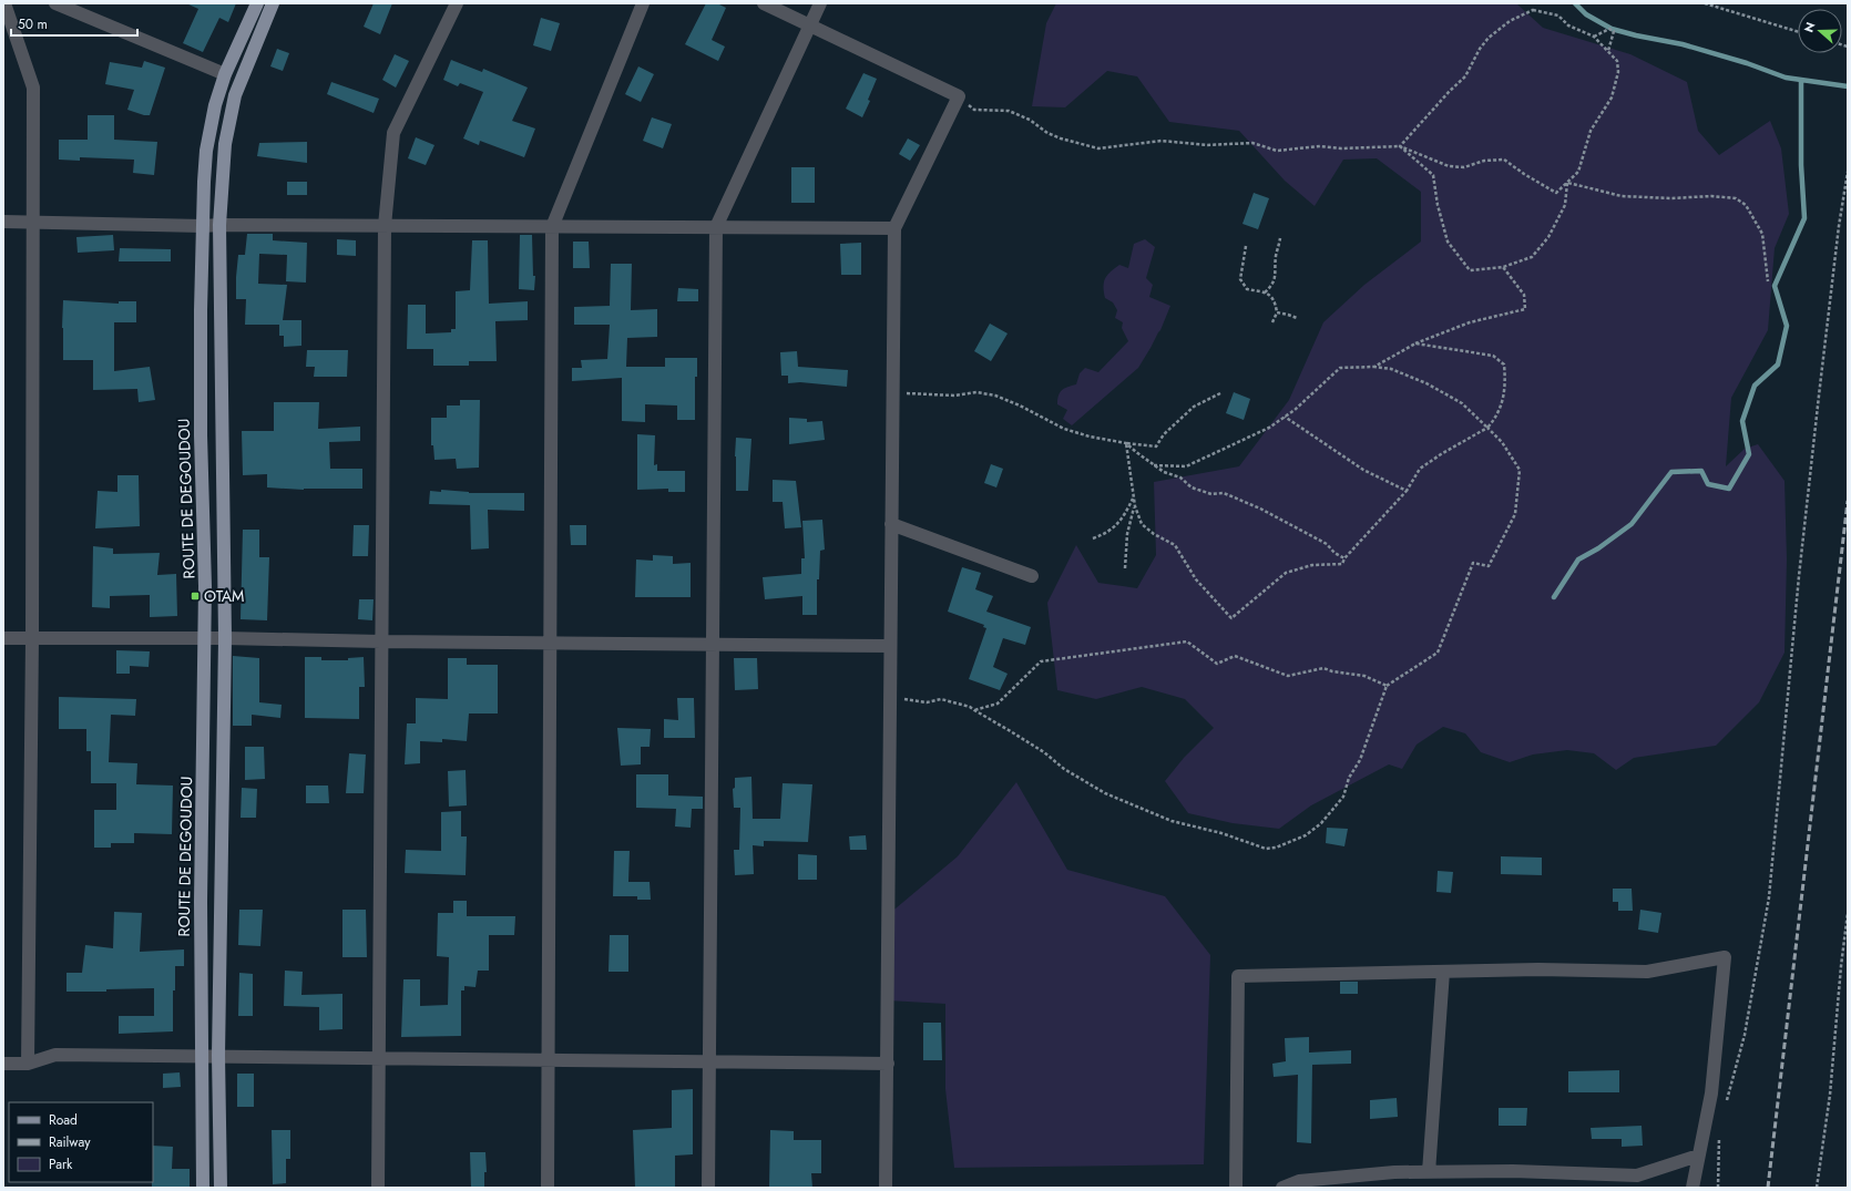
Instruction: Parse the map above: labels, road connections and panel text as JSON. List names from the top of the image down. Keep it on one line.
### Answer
{"streets":{"main road":["ROUTE DE DEGOUDOU"]},"places":{"transit":["OTAM"]},"legend":["Road","Railway","Park"],"scale_bar":"50 m","north":"left"}
